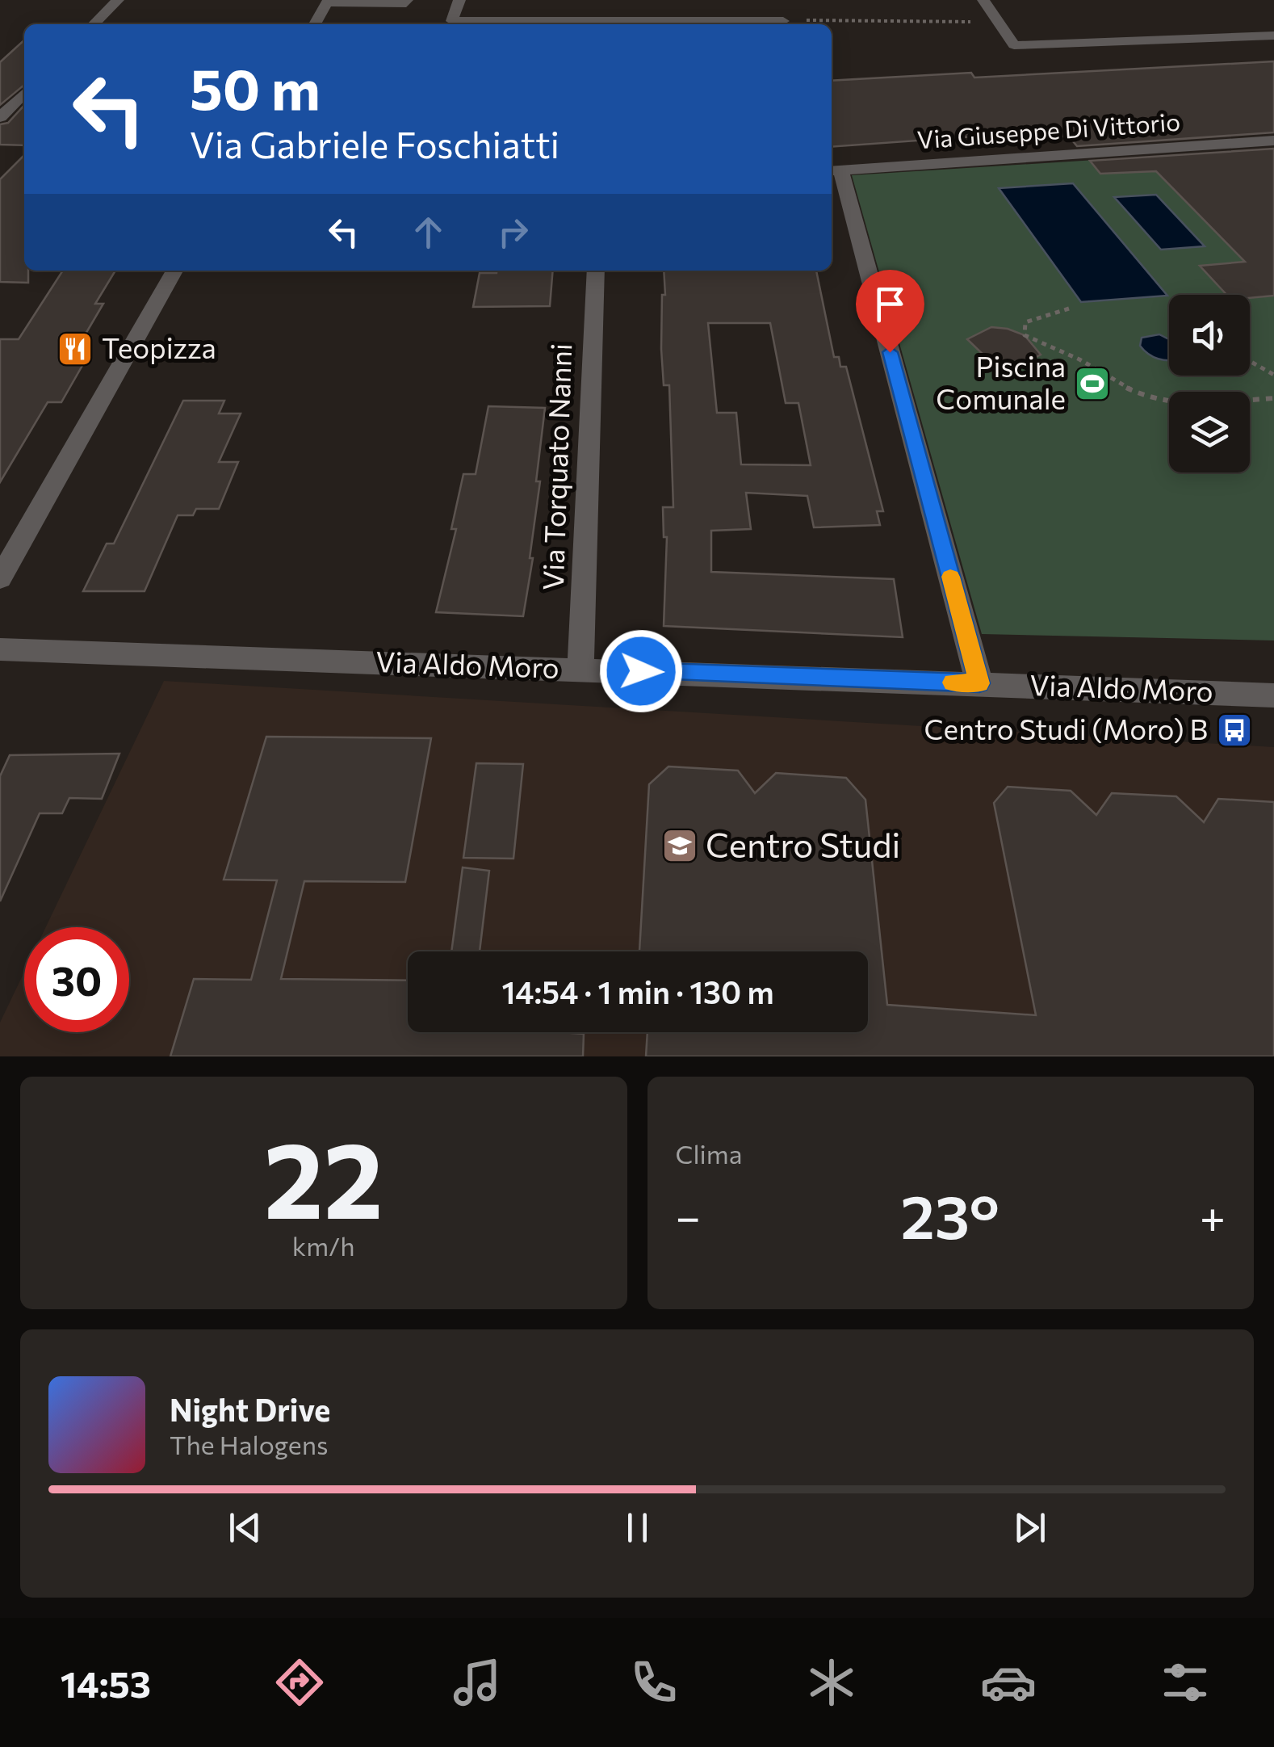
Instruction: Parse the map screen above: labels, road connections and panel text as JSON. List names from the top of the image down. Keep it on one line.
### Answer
{"streets":{"street":["Via Giuseppe Di Vittorio","Via Torquato Nanni","Via Aldo Moro"]},"crossings":[["Via Torquato Nanni","Via Aldo Moro"]],"places":{"restaurant":["Teopizza"],"sports":["Piscina Comunale"],"bus stop":["Centro Studi (Moro) B"],"school or university":["Centro Studi"]},"page":{"turn":["50 m","Via Gabriele Foschiatti"],"limit":"30","trip":"14:54 · 1 min · 130 m","tile":[["22","km/h"],"Clima"],"heat":["−","23°","+"],"song":["Night Drive","The Halogens"],"tabs":"14:53"}}
